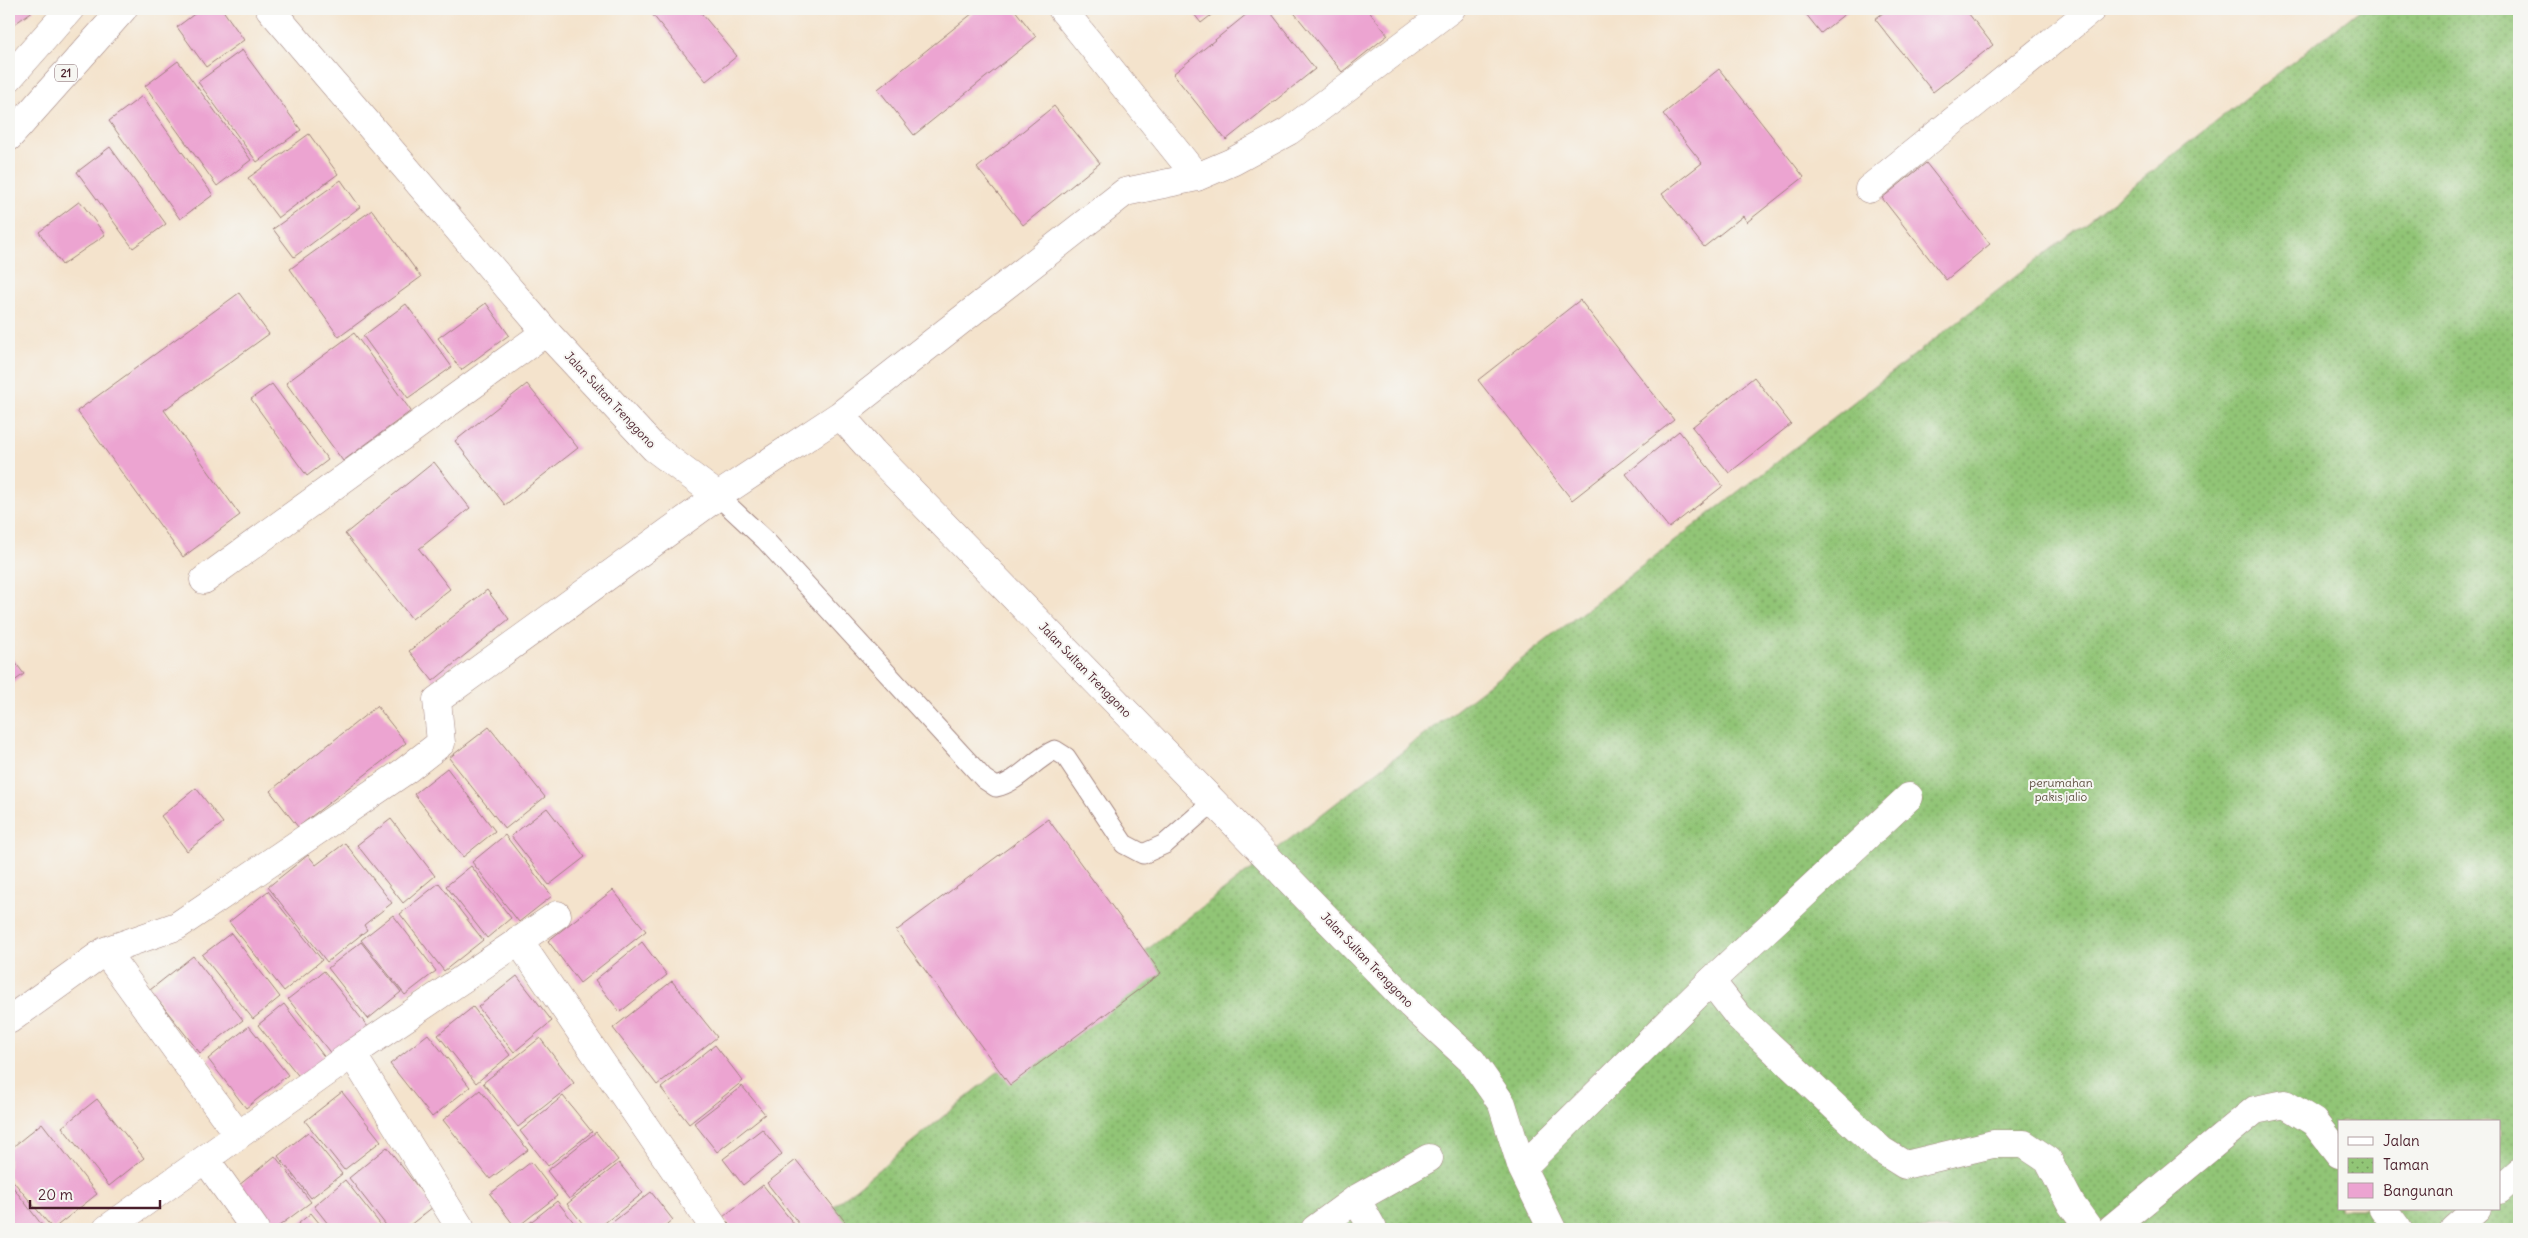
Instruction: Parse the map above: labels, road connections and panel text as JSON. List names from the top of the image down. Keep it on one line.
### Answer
{"streets":{"main road":["21","Jalan Sultan Trenggono"]},"parks":["perumahan pakis jalio"],"legend":["Jalan","Taman","Bangunan"],"scale_bar":"20 m"}
